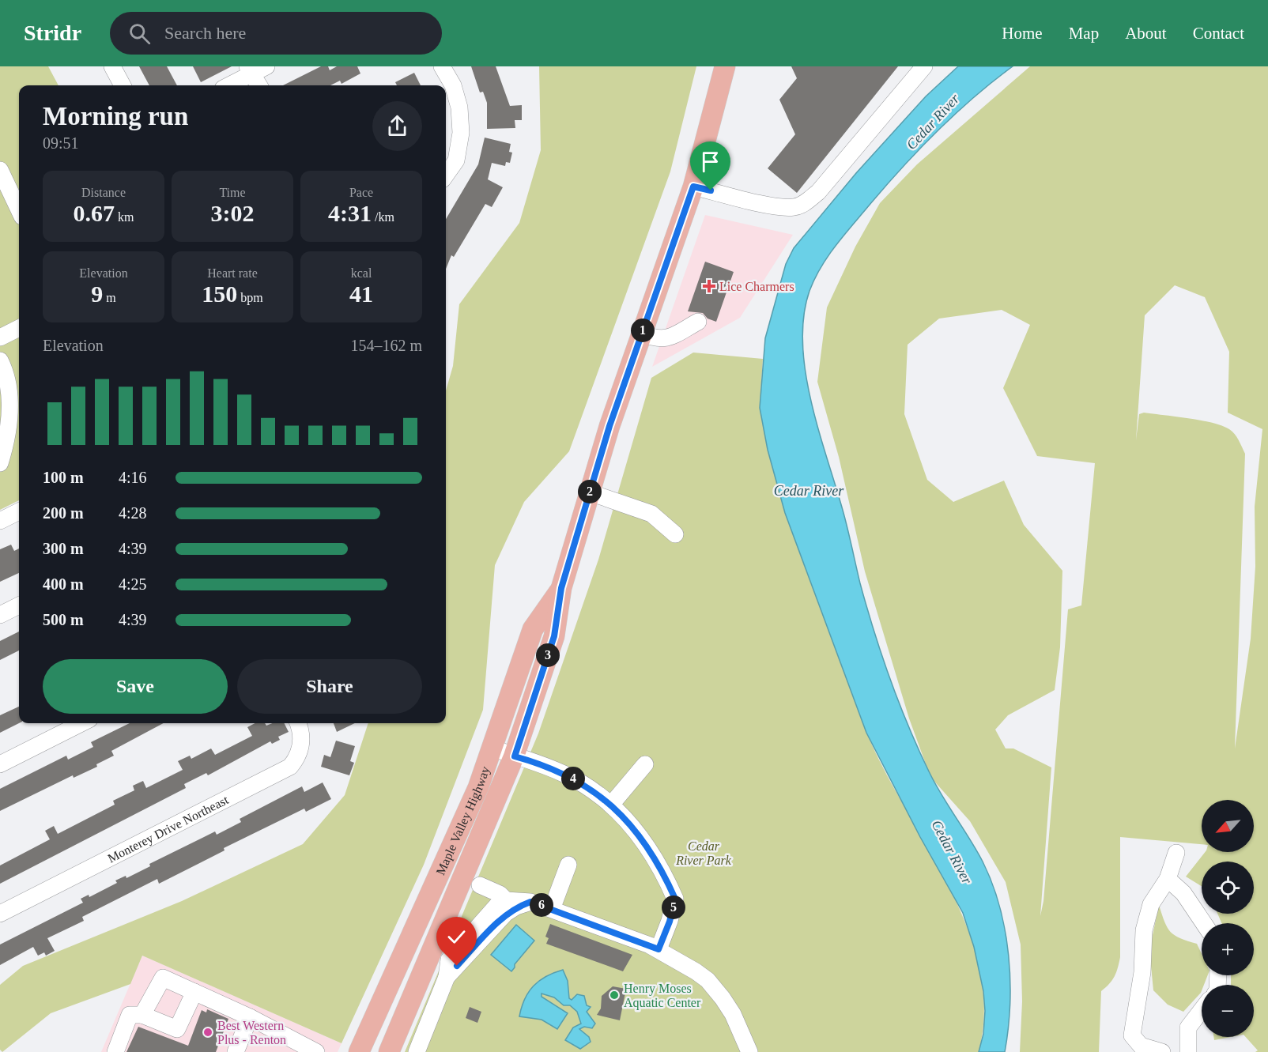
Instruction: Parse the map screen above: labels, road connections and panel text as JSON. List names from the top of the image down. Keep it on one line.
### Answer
{"streets":{"main road":["Maple Valley Highway"],"street":["Monterey Drive Northeast"]},"water":["Cedar River"],"parks":["Cedar River Park"],"places":{"health":["Lice Charmers"],"other":["Henry Moses Aquatic Center","Best Western Plus - Renton"]},"north":"bottom left","page":{"header":"Stridr","search":"Search here","nav":["Home","Map","About","Contact"],"heading":["Morning run","09:51"],"stats":[["Distance","0.67 km"],["Time","3:02"],["Pace","4:31 /km"],["Elevation","9 m"],["Heart rate","150 bpm"],["kcal","41"]],"pins":["1","2","3","4","6","5"],"chart":["Elevation","154–162 m"],"list":[{"name":"100 m","note":"4:16"},{"name":"200 m","note":"4:28"},{"name":"300 m","note":"4:39"},{"name":"400 m","note":"4:25"},{"name":"500 m","note":"4:39"}],"buttons":["Save","Share"],"map_buttons":["+","−"]}}
